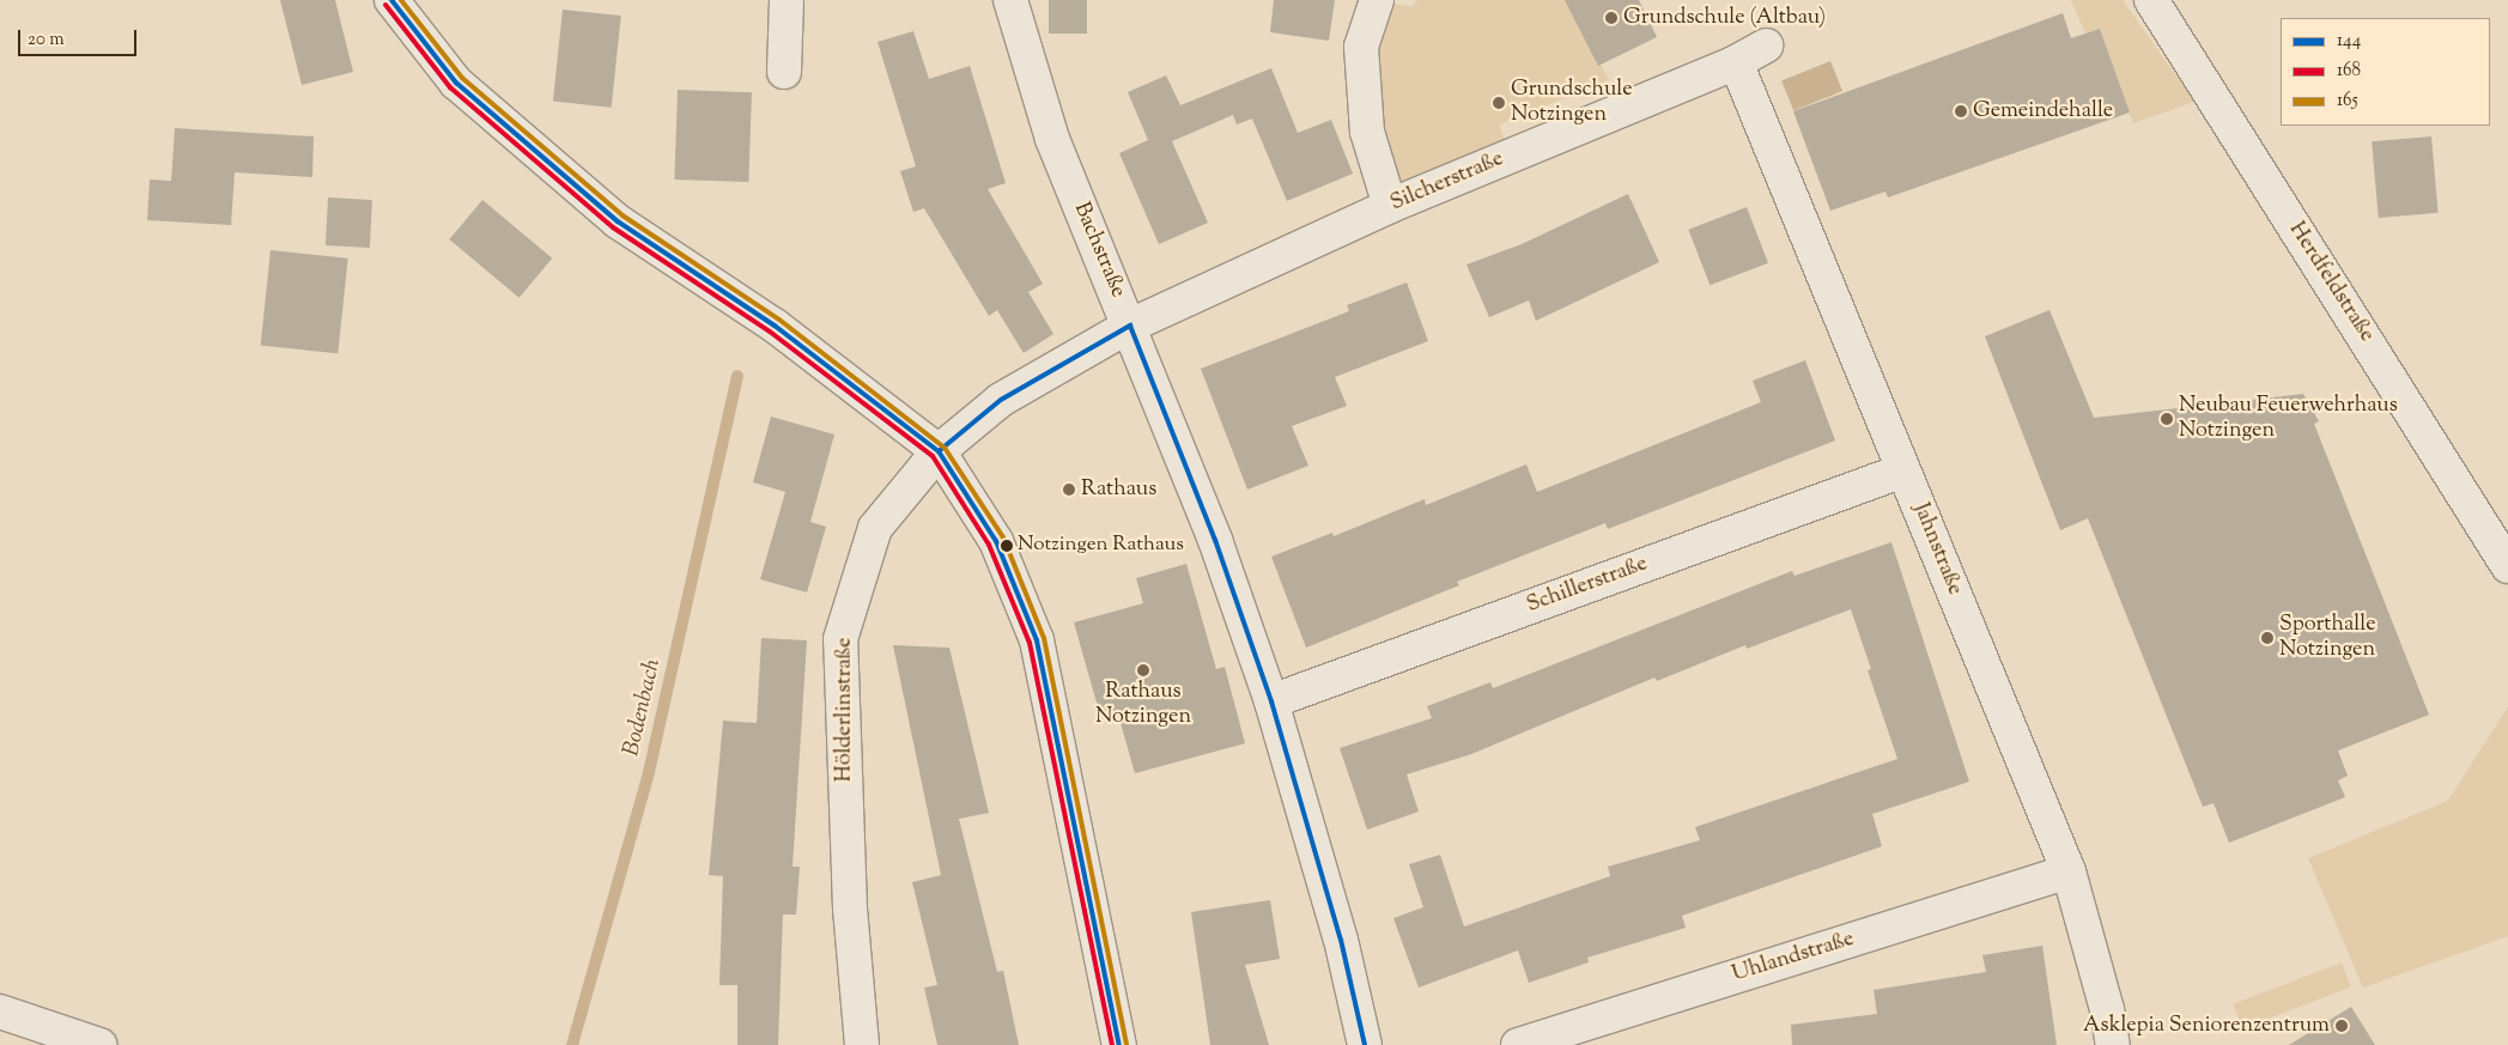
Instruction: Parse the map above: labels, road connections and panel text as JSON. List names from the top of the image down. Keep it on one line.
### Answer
{"streets":{"street":["Silcherstraße","Bachstraße","Herdfeldstraße","Jahnstraße","Schillerstraße","Hölderlinstraße","Uhlandstraße"]},"crossings":[["Silcherstraße","Bachstraße"],["Silcherstraße","Jahnstraße"],["Silcherstraße","Hölderlinstraße"],["Bachstraße","Schillerstraße"],["Bachstraße","Hölderlinstraße"],["Jahnstraße","Schillerstraße"],["Jahnstraße","Uhlandstraße"]],"water":["Bodenbach"],"places":["Grundschule (Altbau)","Grundschule Notzingen","Gemeindehalle","Neubau Feuerwehrhaus Notzingen","Rathaus","Notzingen Rathaus","Sporthalle Notzingen","Rathaus Notzingen","Asklepia Seniorenzentrum"],"lines":["transit line 144","transit line 165","transit line 168"],"legend":["144","168","165"],"scale_bar":"20 m"}
